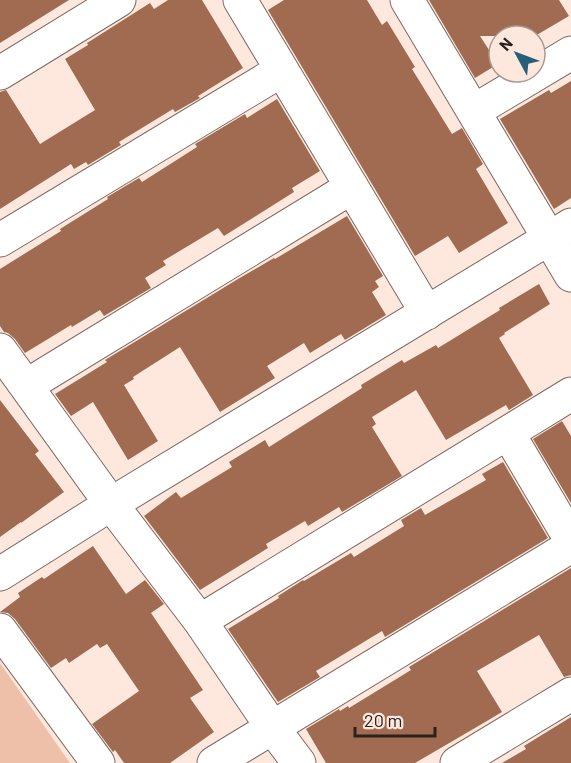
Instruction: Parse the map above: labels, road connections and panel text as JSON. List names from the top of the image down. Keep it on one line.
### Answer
{"scale_bar":"20 m","north":"top left"}
